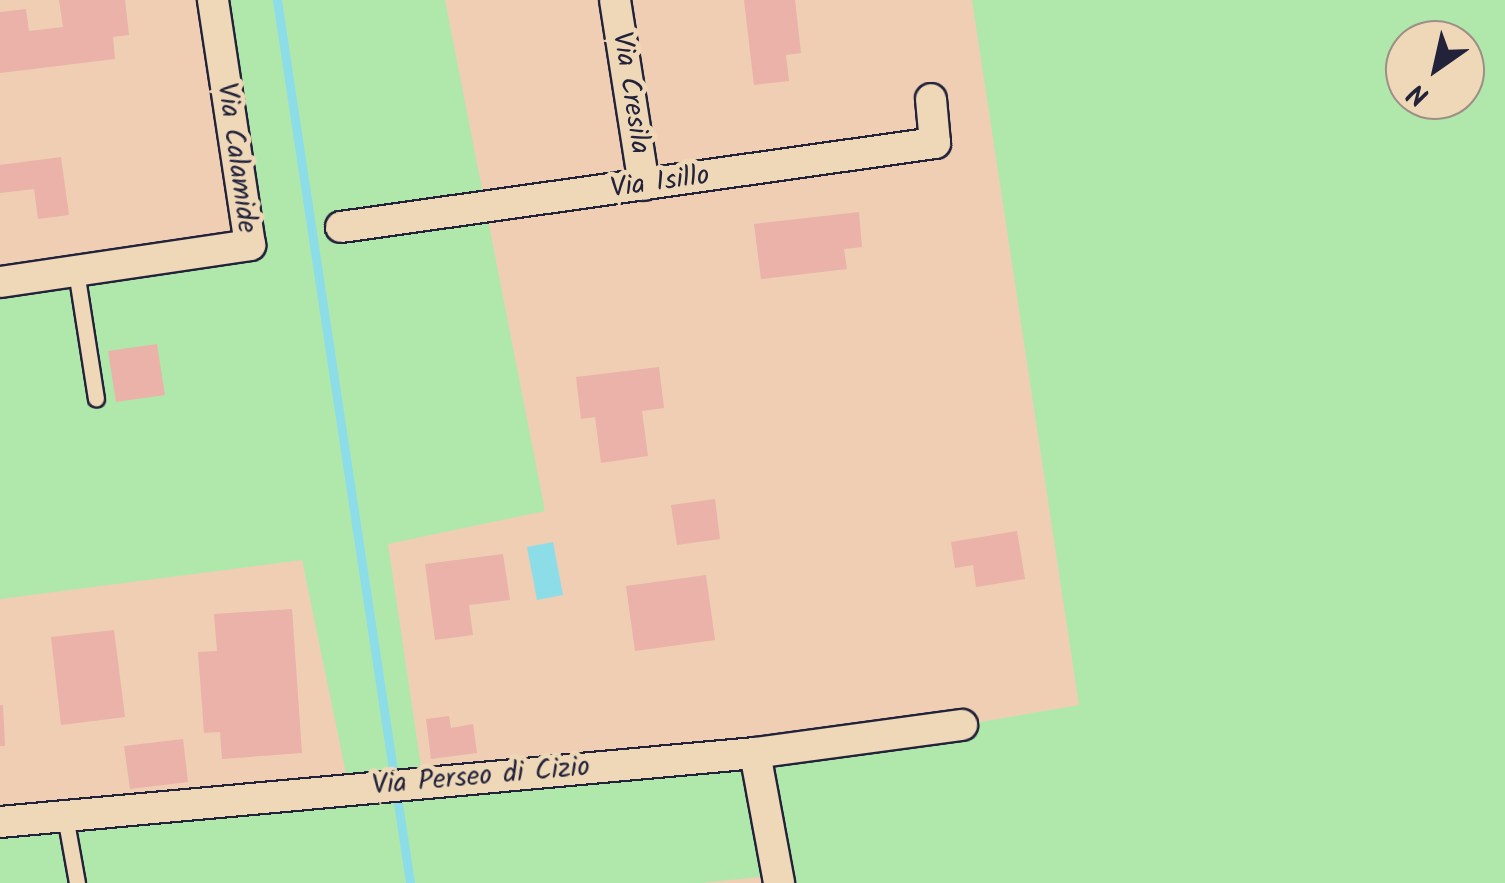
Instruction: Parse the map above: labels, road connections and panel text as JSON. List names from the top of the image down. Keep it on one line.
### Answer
{"streets":{"street":["Via Cresila","Via Calamide","Via Isillo","Via Perseo di Cizio"]},"crossings":[["Via Cresila","Via Isillo"]],"north":"bottom left"}
